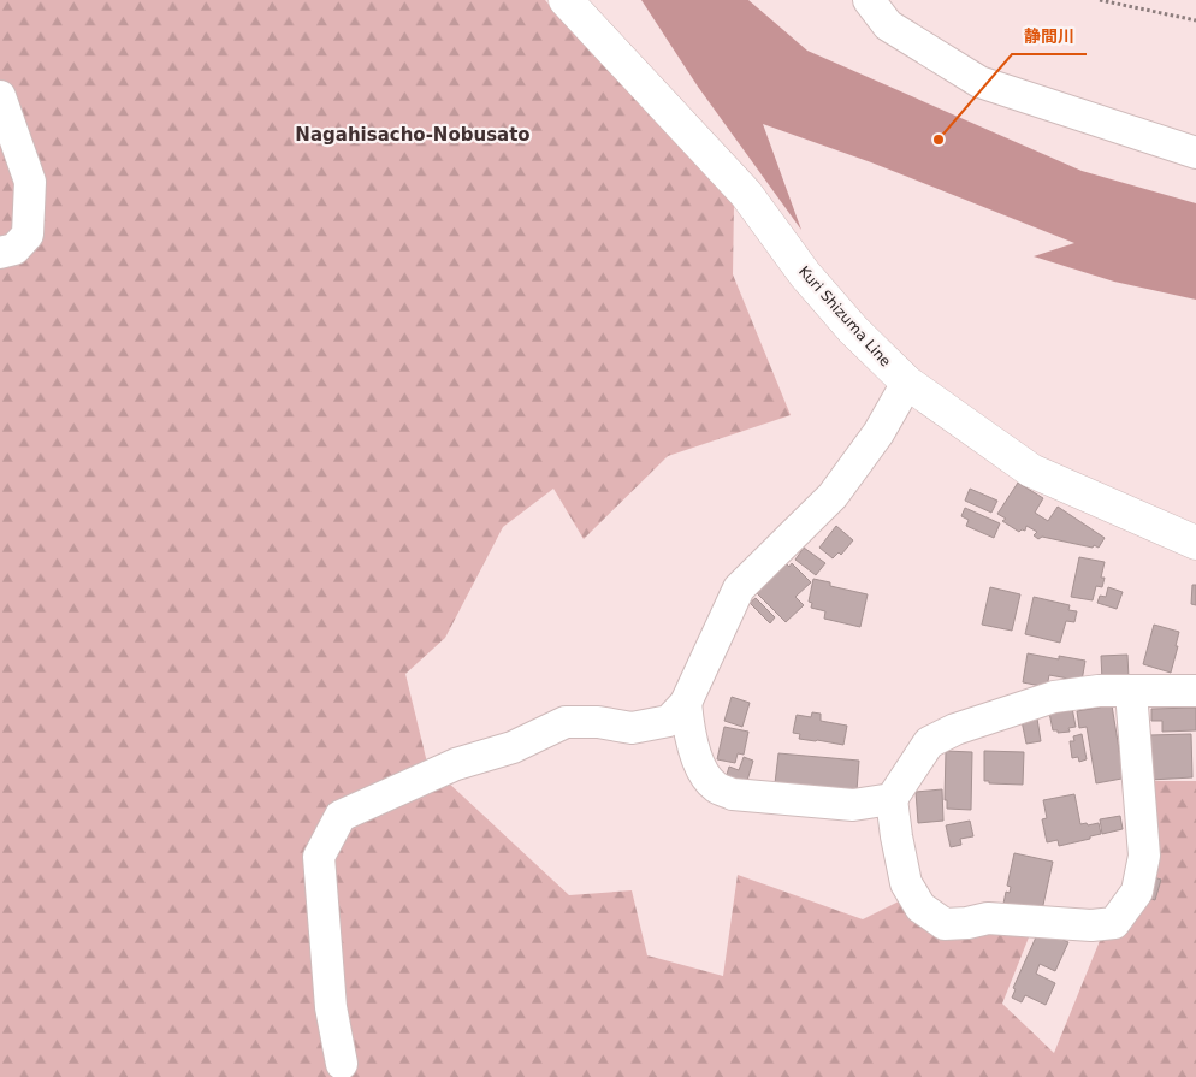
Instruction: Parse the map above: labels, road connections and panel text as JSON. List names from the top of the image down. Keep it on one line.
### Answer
{"streets":{"main road":["Kuri Shizuma Line"]},"districts":["Nagahisacho-Nobusato"],"places":["静間川"]}
